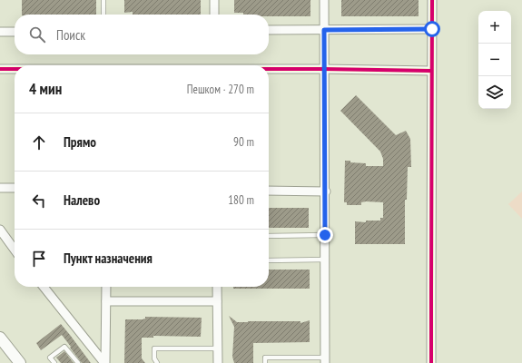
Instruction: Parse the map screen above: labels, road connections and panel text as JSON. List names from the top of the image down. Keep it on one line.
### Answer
{"page":{"map_buttons":["+","−"],"search":"Поиск","heading":["4 мин","Пешком · 270 m"],"list":[["Прямо","90 m"],["Налево","180 m"],"Пункт назначения"]}}
